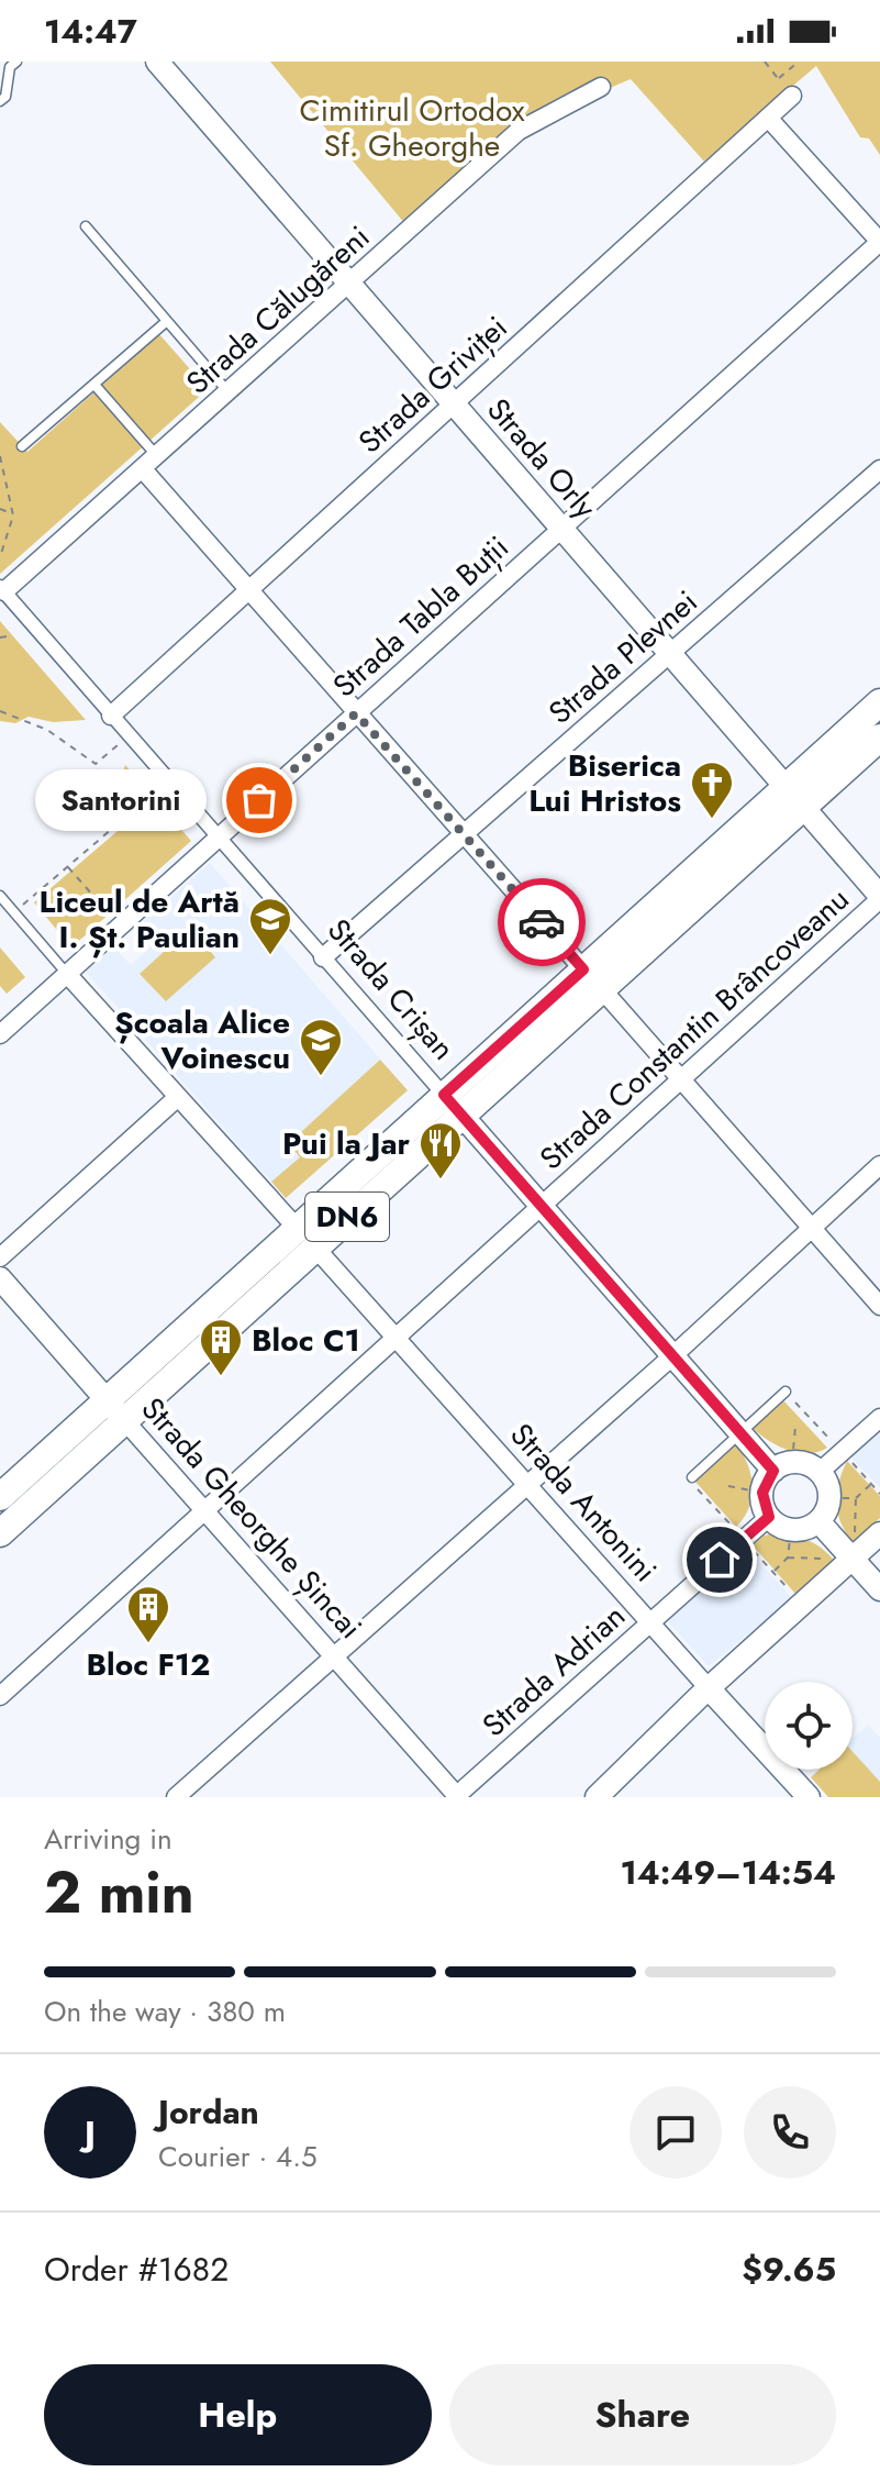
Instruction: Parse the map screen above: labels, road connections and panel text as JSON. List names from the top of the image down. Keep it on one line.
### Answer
{"streets":{"main road":["DN6"],"street":["Strada Călugăreni","Strada Griviței","Strada Orly","Strada Tabla Buții","Strada Plevnei","Strada Crișan","Strada Constantin Brâncoveanu","Strada Antonini","Strada Gheorghe Șincai","Strada Adrian"]},"crossings":[["Strada Călugăreni","Strada Orly"],["Strada Călugăreni","Strada Crișan"],["Strada Griviței","Strada Orly"],["Strada Griviței","Strada Crișan"],["Strada Orly","Strada Tabla Buții"],["Strada Orly","Strada Plevnei"],["Strada Orly","Strada Constantin Brâncoveanu"],["Strada Orly","DN6"],["Strada Tabla Buții","Strada Crișan"],["Strada Tabla Buții","Strada Antonini"],["Strada Plevnei","Strada Crișan"],["Strada Crișan","Strada Constantin Brâncoveanu"],["Strada Crișan","DN6"],["Strada Crișan","Strada Adrian"],["Strada Constantin Brâncoveanu","Strada Antonini"],["Strada Constantin Brâncoveanu","Strada Gheorghe Șincai"],["DN6","Strada Antonini"],["DN6","Strada Gheorghe Șincai"],["Strada Antonini","Strada Adrian"],["Strada Gheorghe Șincai","Strada Adrian"]],"parks":["Cimitirul Ortodox Sf. Gheorghe"],"places":{"other":["Santorini"],"church":["Biserica Lui Hristos"],"school or university":["Liceul de Artă I. Șt. Paulian","Școala Alice Voinescu"],"restaurant":["Pui la Jar"],"building":["Bloc C1","Bloc F12"]},"page":{"status":"14:47","bubble":"Santorini","heading":["2 min","Arriving in","14:49–14:54"],"panel":["Jordan","Courier · 4.5","Order #1682","$9.65"],"bar":"On the way · 380 m","round":"J","buttons":["Help","Share"]}}
